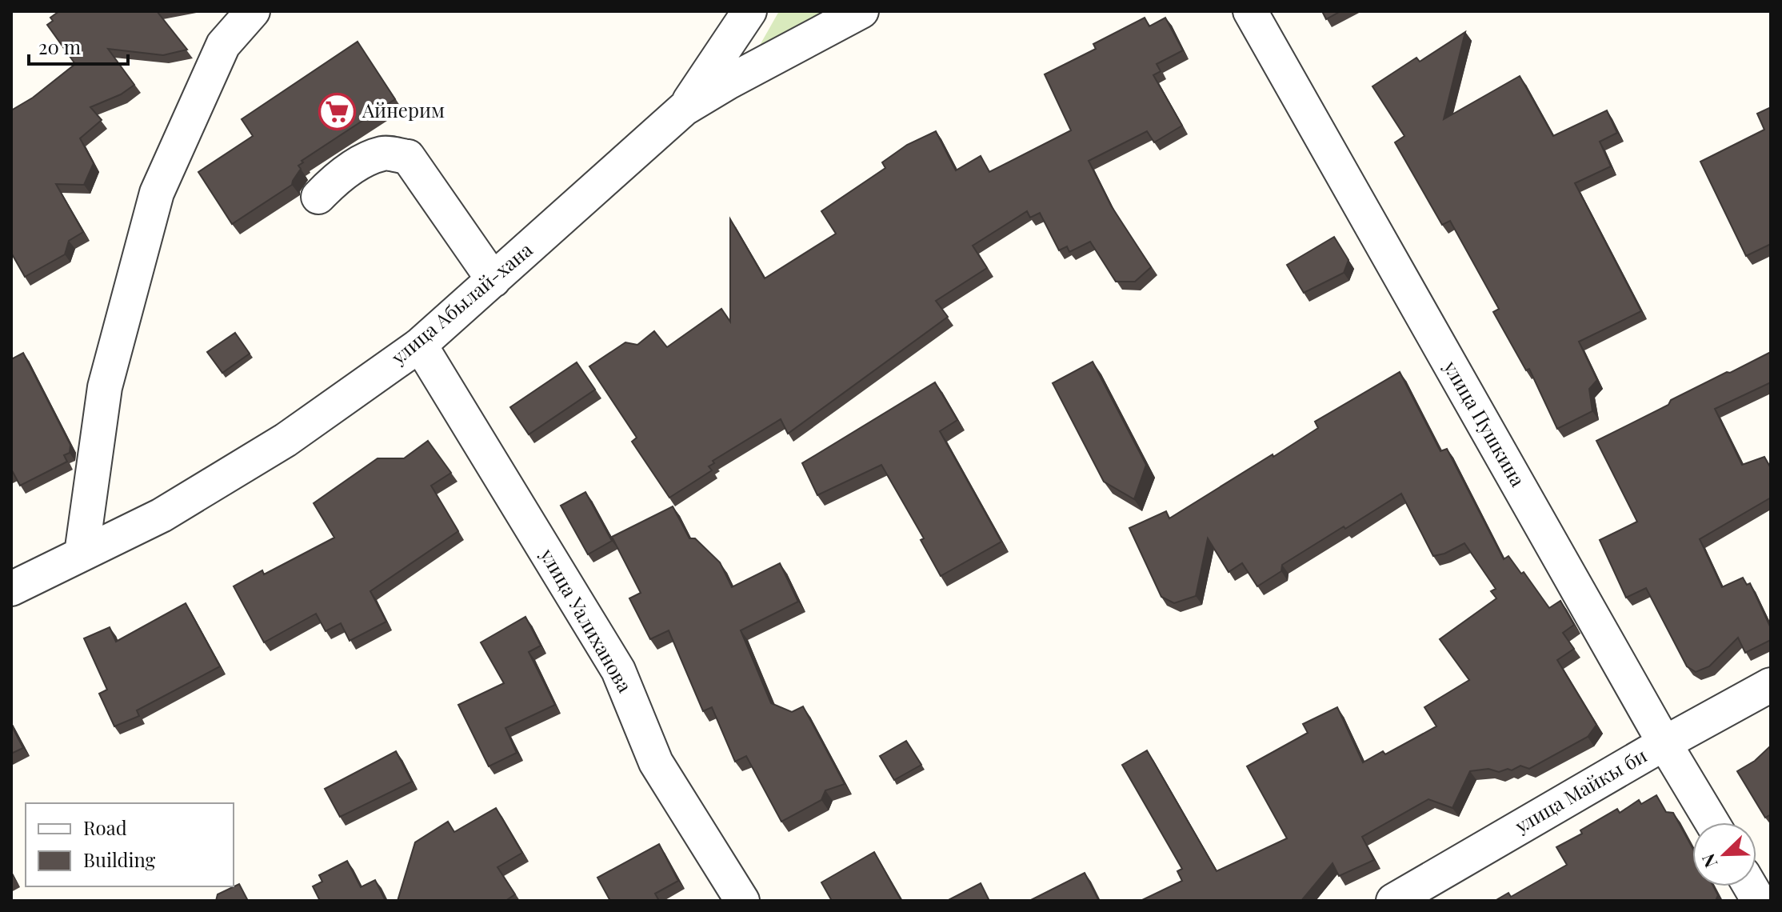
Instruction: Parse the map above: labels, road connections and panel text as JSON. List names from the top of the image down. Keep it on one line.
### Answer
{"streets":{"street":["улица Абылай-хана","улица Пушкина","улица Уалиханова","улица Майкы би"]},"crossings":[["улица Абылай-хана","улица Уалиханова"],["улица Пушкина","улица Майкы би"]],"places":{"supermarket":["Айнерим"]},"legend":["Road","Building"],"scale_bar":"20 m","north":"bottom left"}
